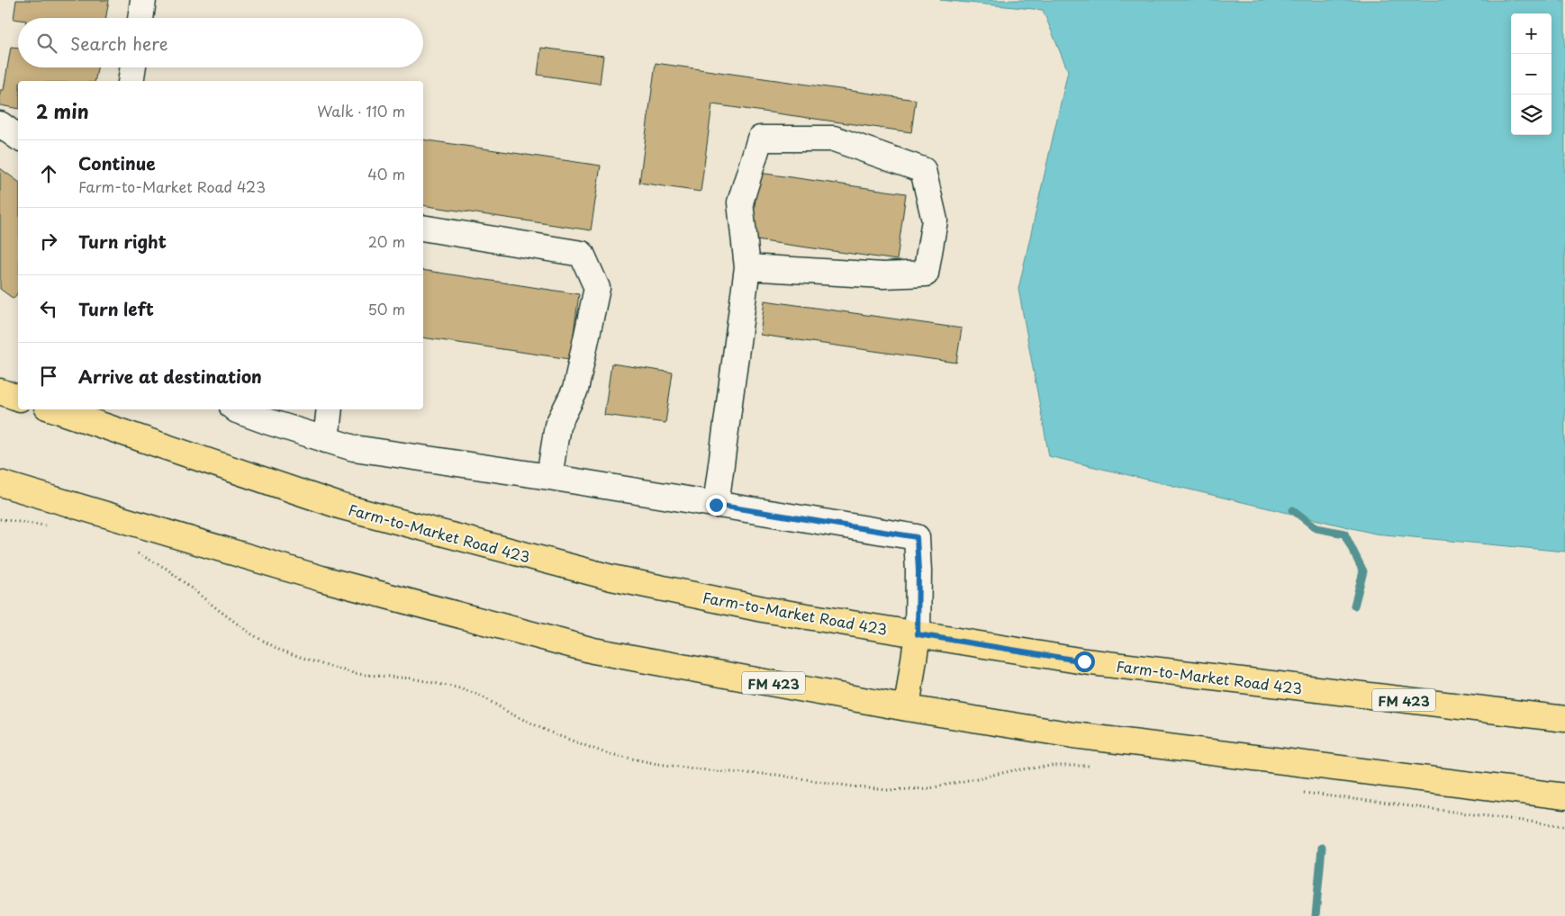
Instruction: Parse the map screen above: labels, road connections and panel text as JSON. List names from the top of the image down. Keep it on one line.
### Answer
{"streets":{"main road":["Farm-to-Market Road 423","FM 423"]},"page":{"map_buttons":["+","−"],"search":"Search here","heading":["2 min","Walk · 110 m"],"list":[["Continue","Farm-to-Market Road 423","40 m"],["Turn right","20 m"],["Turn left","50 m"],"Arrive at destination"]}}
